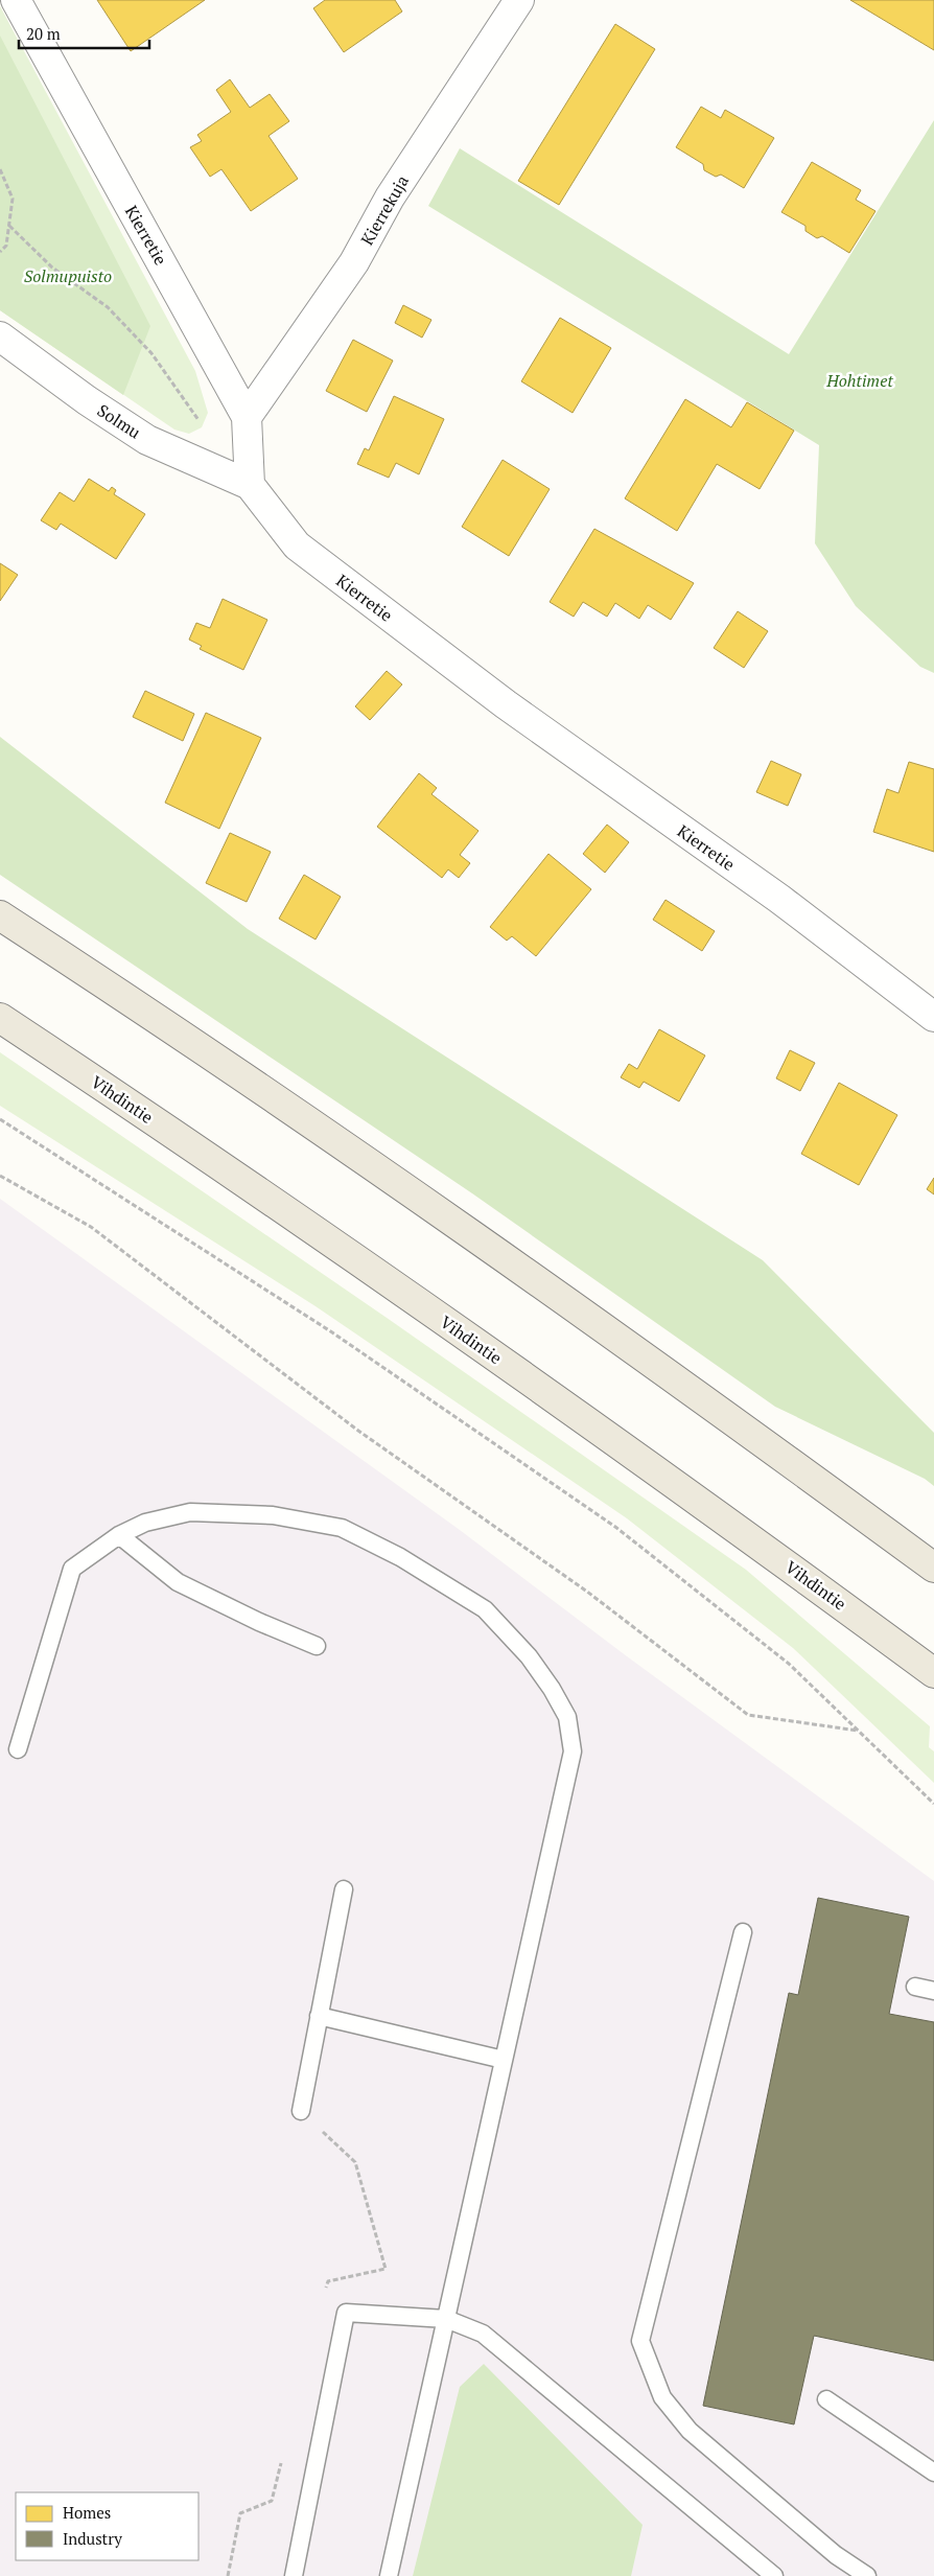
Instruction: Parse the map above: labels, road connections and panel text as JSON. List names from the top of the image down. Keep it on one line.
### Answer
{"streets":{"main road":["Vihdintie"],"street":["Kierrekuja","Kierretie","Solmu"]},"crossings":[["Kierrekuja","Kierretie"],["Kierretie","Solmu"]],"parks":["Solmupuisto","Hohtimet"],"legend":["Homes","Industry"],"scale_bar":"20 m"}
